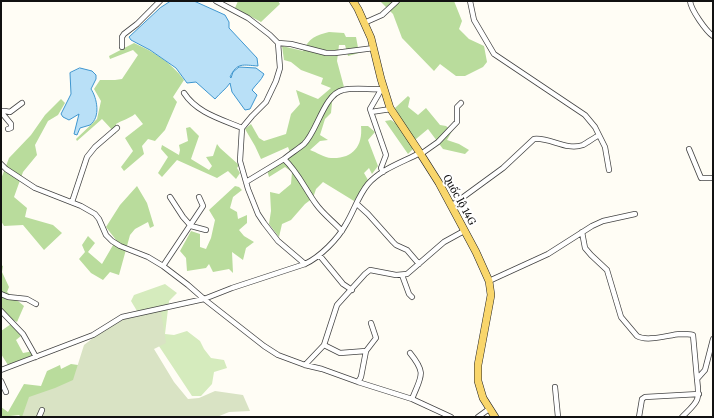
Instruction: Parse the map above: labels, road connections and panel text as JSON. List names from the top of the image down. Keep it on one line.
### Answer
{"streets":{"main road":["Quốc lộ 14G"]}}
